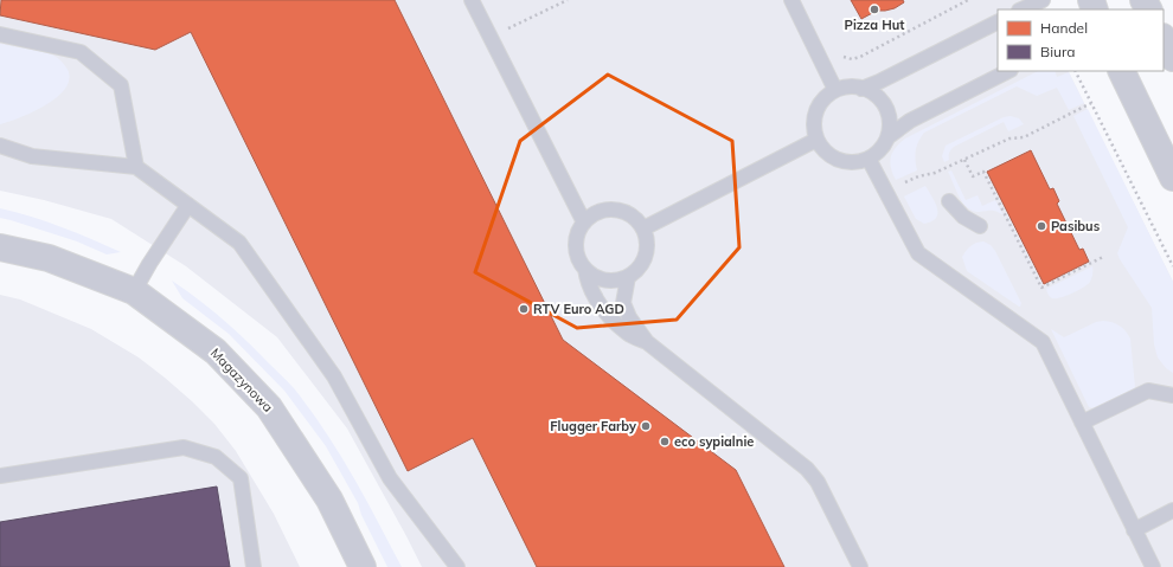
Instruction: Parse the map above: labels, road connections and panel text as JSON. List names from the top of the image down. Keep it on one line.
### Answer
{"streets":{"street":["Magazynowa"]},"places":["Pizza Hut","Pasibus","RTV Euro AGD","Flugger Farby","eco sypialnie"],"legend":["Handel","Biura"]}
